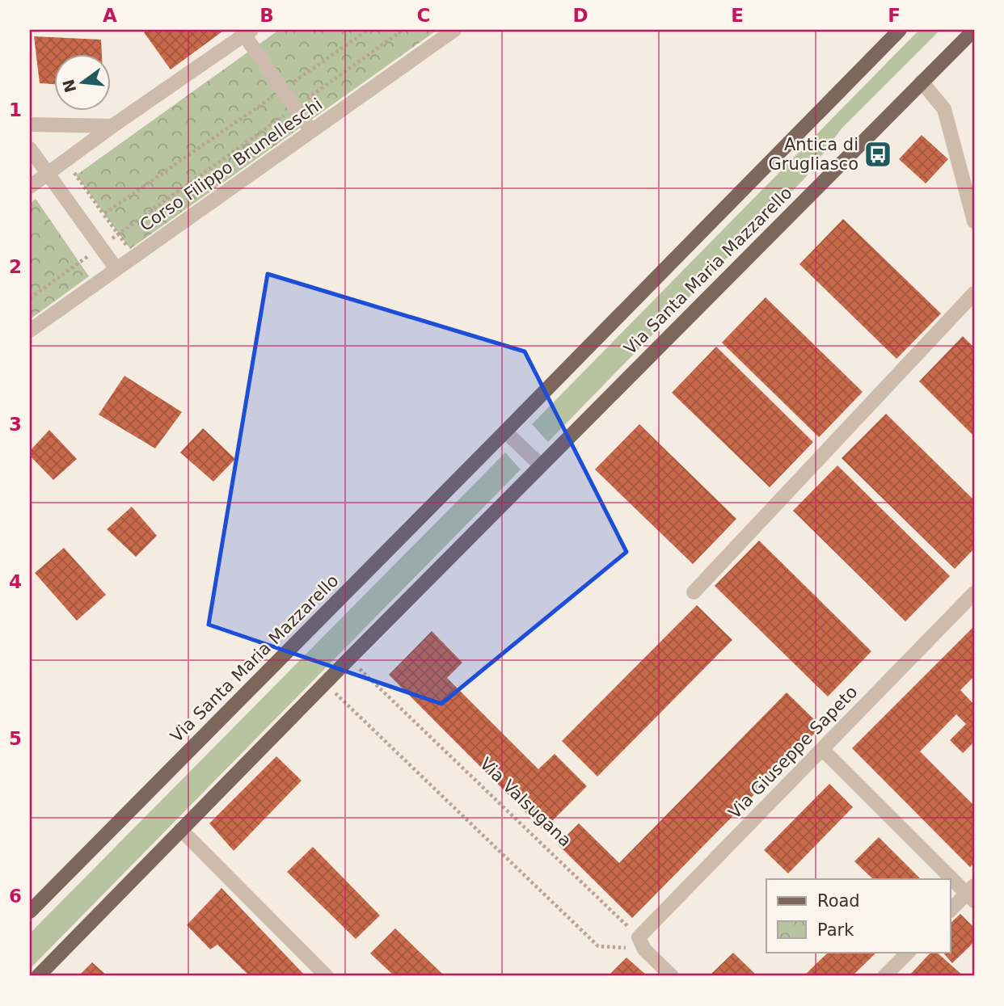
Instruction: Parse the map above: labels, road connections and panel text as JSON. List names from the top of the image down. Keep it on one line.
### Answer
{"streets":{"main road":["Via Santa Maria Mazzarello"],"street":["Corso Filippo Brunelleschi","Via Giuseppe Sapeto"],"path":["Via Valsugana"]},"crossings":[["Via Santa Maria Mazzarello","Via Valsugana"],["Via Giuseppe Sapeto","Via Valsugana"]],"places":{"bus stop":["Antica di Grugliasco"]},"legend":["Road","Park"],"north":"left","grid":{"columns":["A","B","C","D","E","F"],"rows":["1","2","3","4","5","6"]}}
